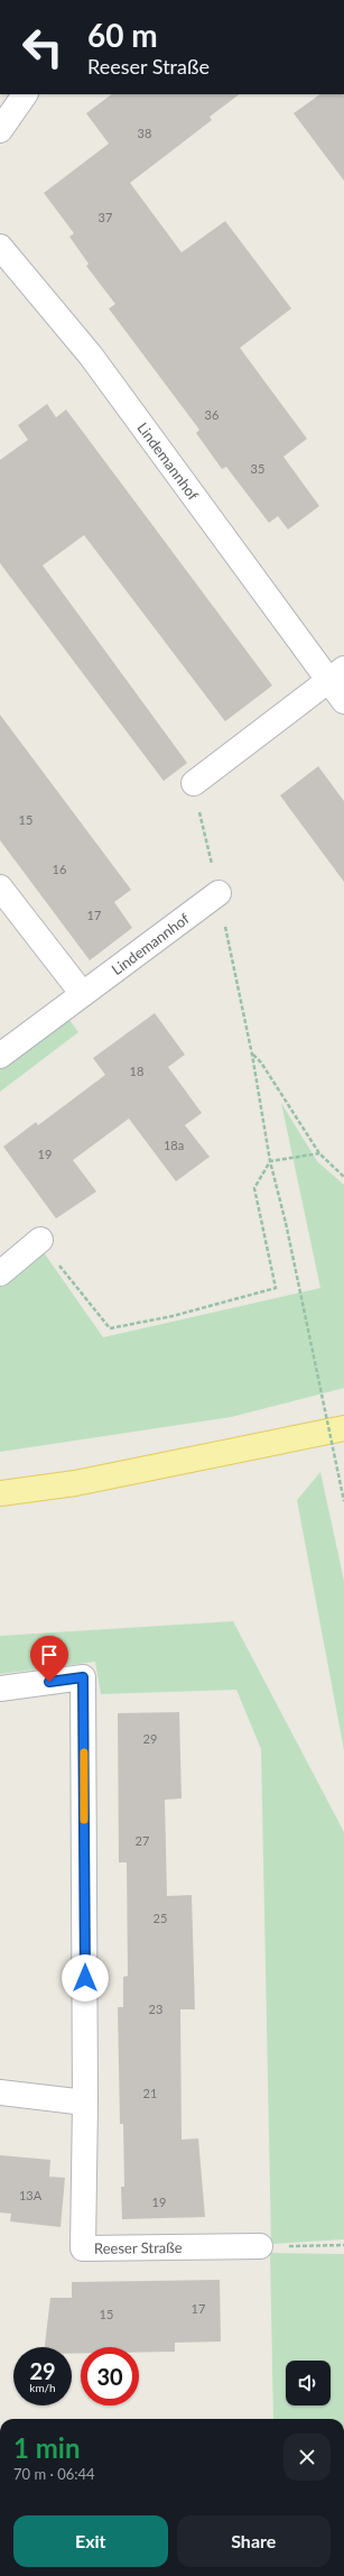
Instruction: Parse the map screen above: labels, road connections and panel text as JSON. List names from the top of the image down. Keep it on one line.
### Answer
{"streets":{"street":["Lindemannhof","Reeser Straße"]},"house_numbers":["38","37","36","35","15","16","17","18","18a","19","29","27","25","23","21","13A","19","17","15"],"page":{"turn":["60 m","Reeser Straße"],"speed":"29 km/h","limit":"30","heading":["1 min","70 m · 06:44"],"buttons":["Exit","Share"]}}
